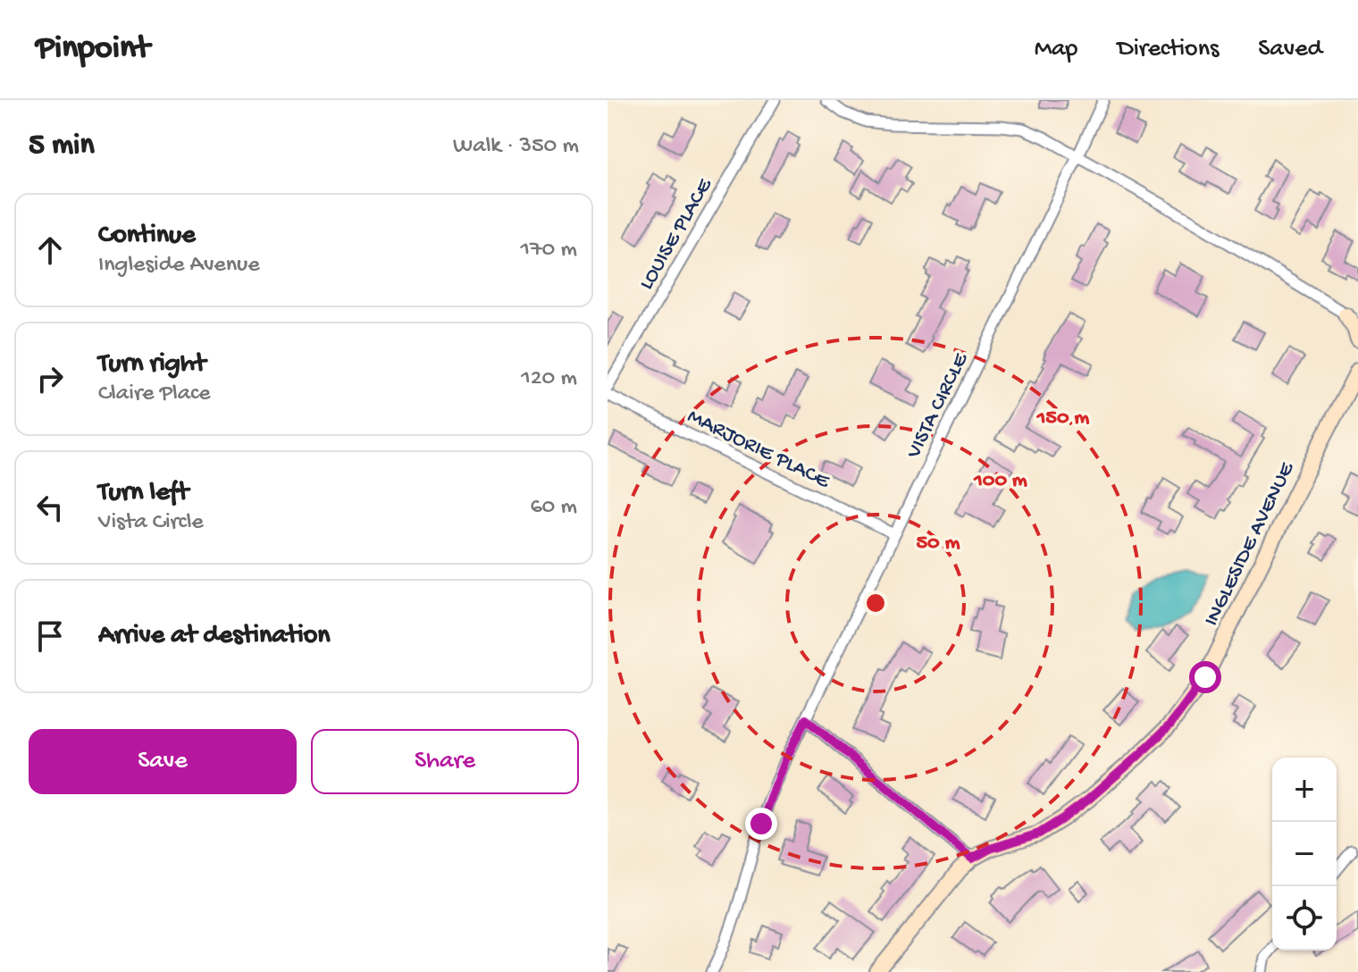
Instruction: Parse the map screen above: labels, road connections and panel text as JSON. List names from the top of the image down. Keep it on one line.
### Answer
{"streets":{"street":["LOUISE PLACE","VISTA CIRCLE","MARJORIE PLACE","INGLESIDE AVENUE"]},"crossings":[["VISTA CIRCLE","MARJORIE PLACE"]],"page":{"header":"Pinpoint","nav":["Map","Directions","Saved"],"heading":["5 min","Walk · 350 m"],"list":[["Continue","Ingleside Avenue","170 m"],["Turn right","Claire Place","120 m"],["Turn left","Vista Circle","60 m"],"Arrive at destination"],"buttons":["Save","Share"],"map_buttons":["+","−"]},"rings":["150 m","100 m","50 m"]}
